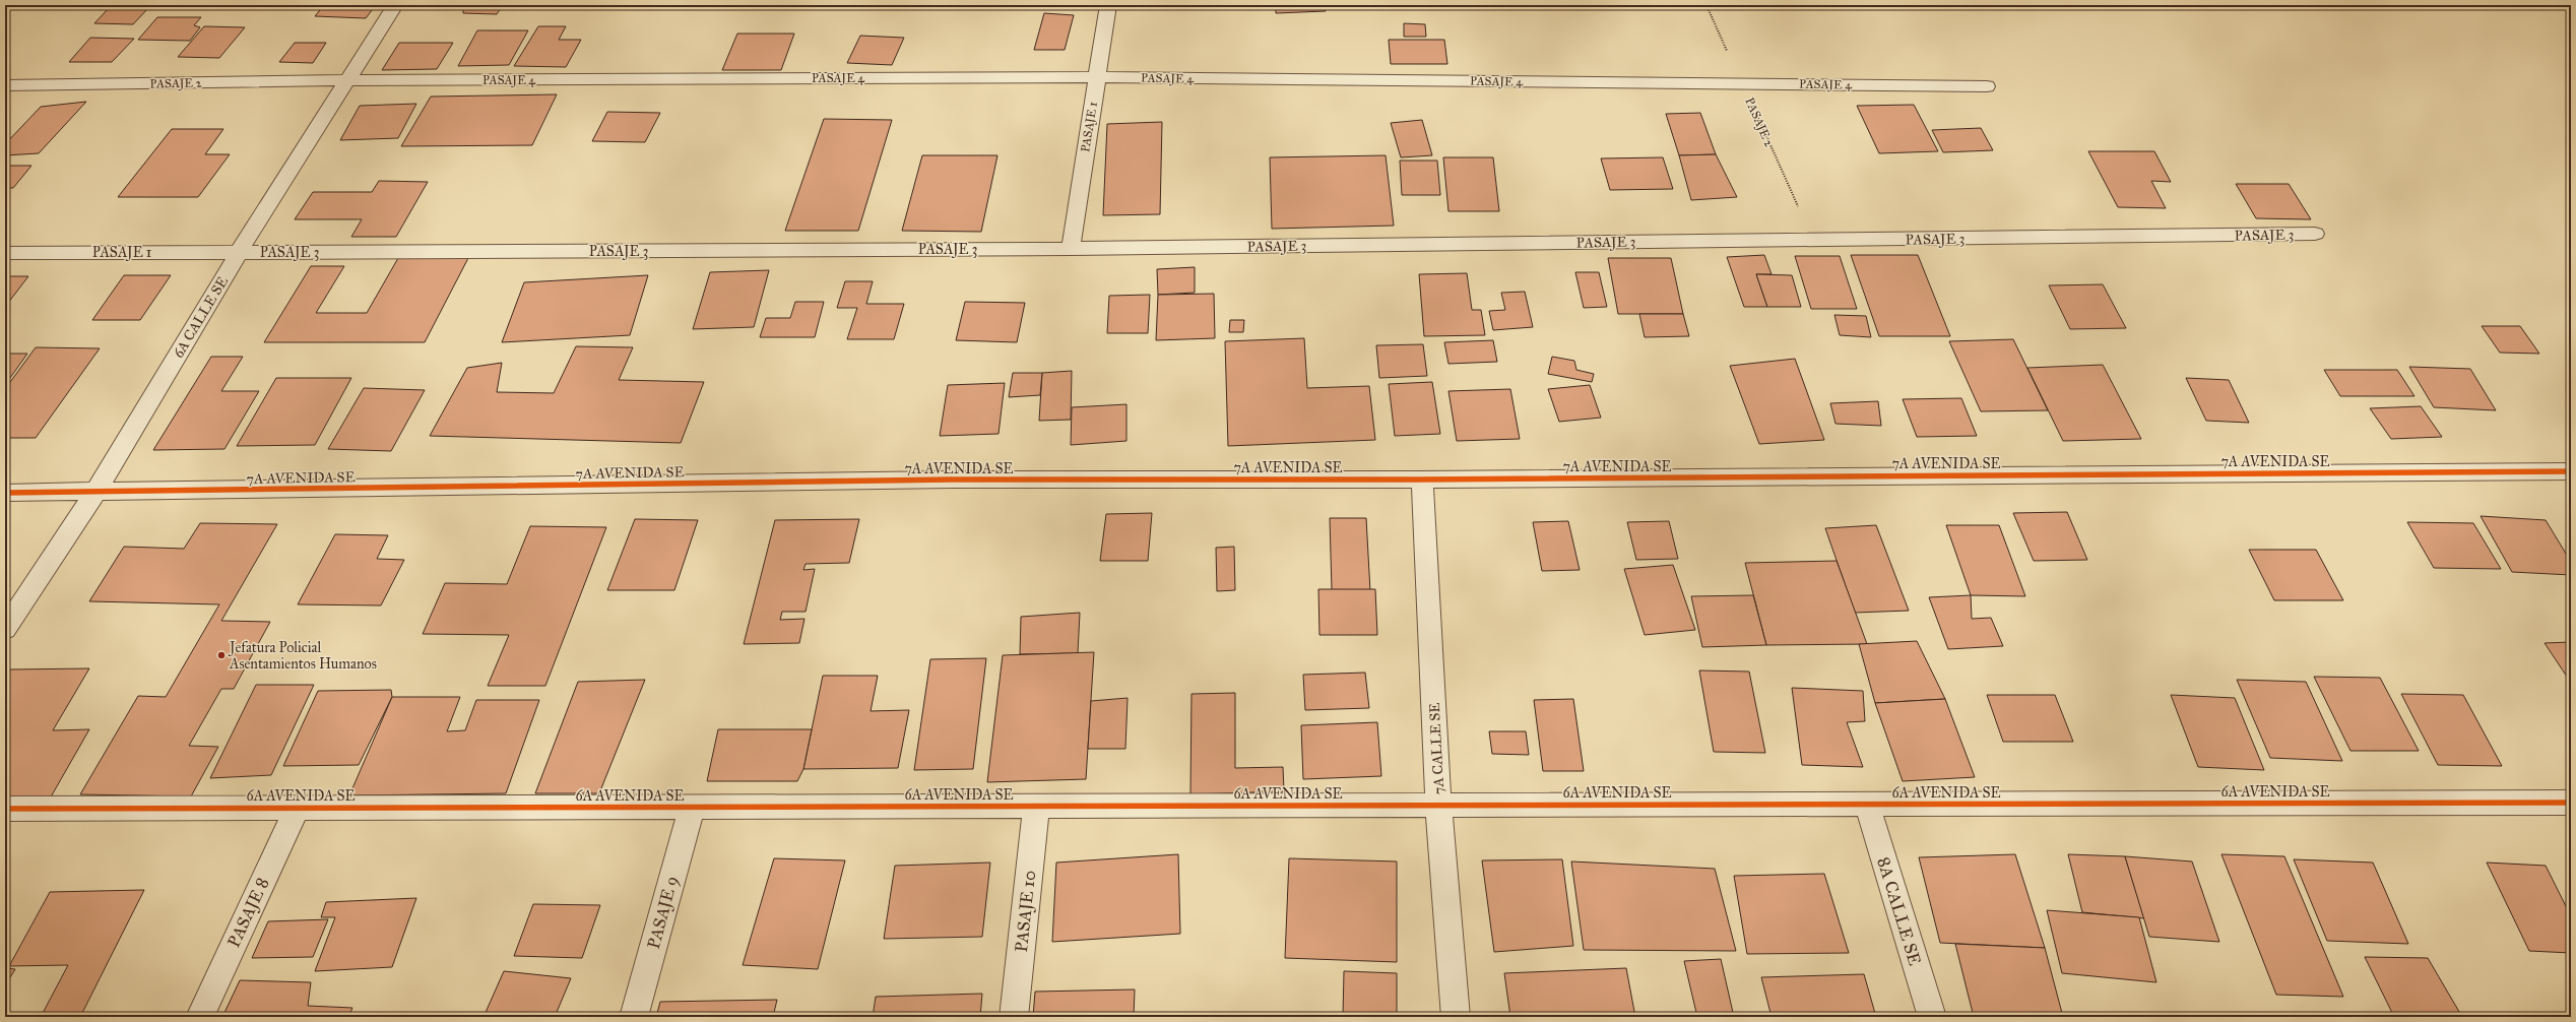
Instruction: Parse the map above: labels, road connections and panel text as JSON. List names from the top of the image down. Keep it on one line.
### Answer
{"streets":{"street":["PASAJE 4","PASAJE 2","PASAJE 1","PASAJE 3","6A CALLE SE","7A AVENIDA SE","7A CALLE SE","6A AVENIDA SE","PASAJE 10","8A CALLE SE","PASAJE 8","PASAJE 9"]},"crossings":[["PASAJE 4","PASAJE 2"],["PASAJE 4","PASAJE 1"],["PASAJE 4","6A CALLE SE"],["PASAJE 2","PASAJE 3"],["PASAJE 2","6A CALLE SE"],["PASAJE 1","PASAJE 3"],["PASAJE 1","6A CALLE SE"],["PASAJE 3","6A CALLE SE"],["6A CALLE SE","7A AVENIDA SE"],["7A AVENIDA SE","7A CALLE SE"],["7A CALLE SE","6A AVENIDA SE"],["6A AVENIDA SE","PASAJE 10"],["6A AVENIDA SE","8A CALLE SE"],["6A AVENIDA SE","PASAJE 8"],["6A AVENIDA SE","PASAJE 9"]],"places":["Jefatura Policial Asentamientos Humanos"]}
